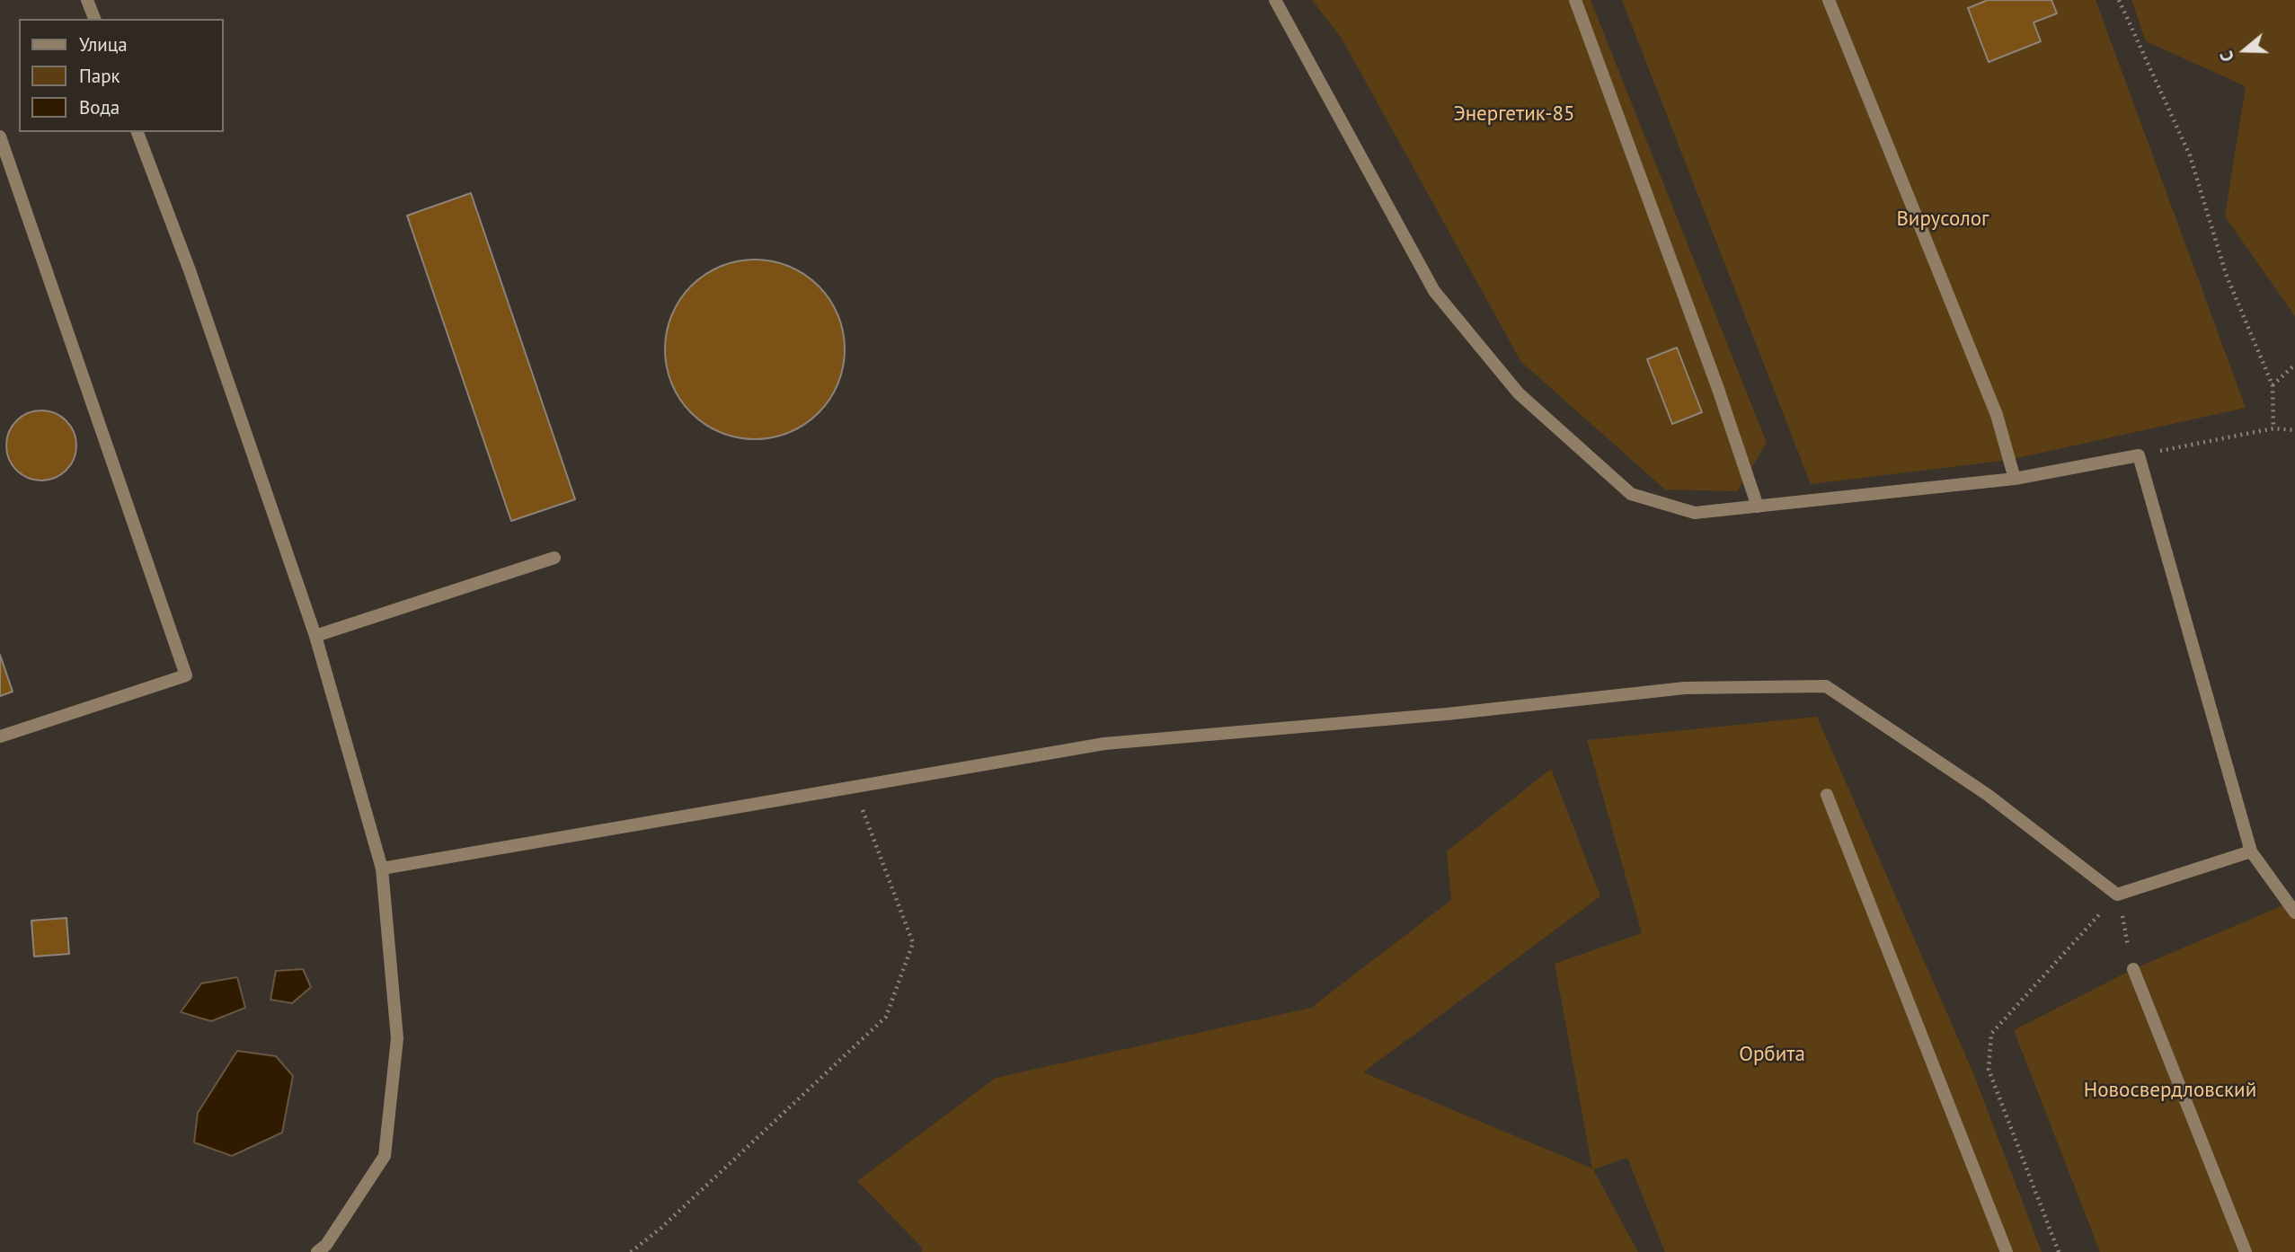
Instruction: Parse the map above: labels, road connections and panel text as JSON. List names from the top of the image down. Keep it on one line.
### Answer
{"parks":["Энергетик-85","Вирусолог","Орбита","Новосвердловский"],"legend":["Улица","Парк","Вода"],"north":"left"}
